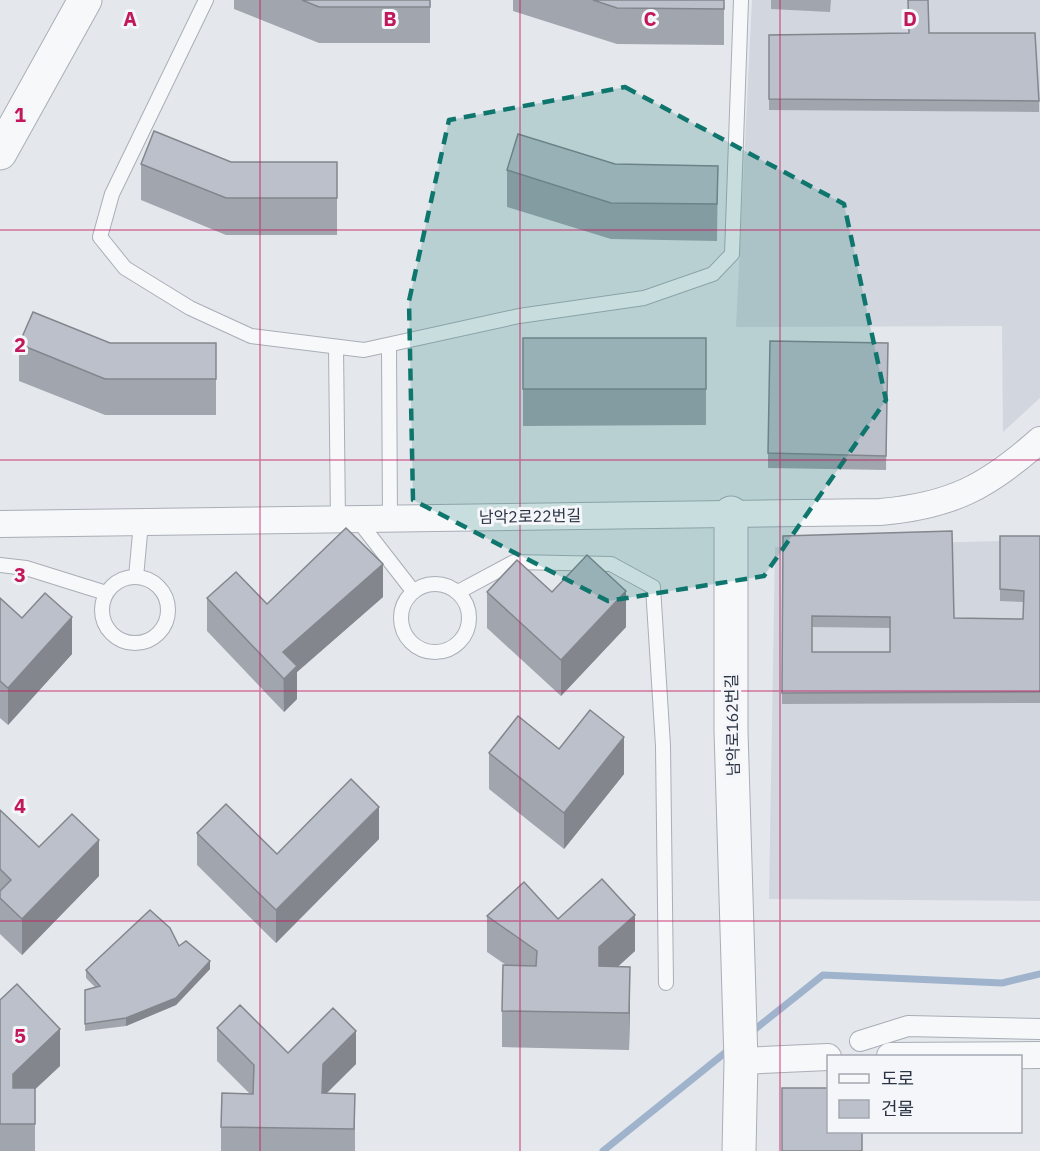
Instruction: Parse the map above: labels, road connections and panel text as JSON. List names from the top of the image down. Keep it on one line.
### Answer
{"streets":{"street":["남악2로22번길","남악로162번길"]},"crossings":[["남악2로22번길","남악로162번길"]],"legend":["도로","건물"],"grid":{"columns":["A","B","C","D"],"rows":["1","2","3","4","5"]}}
